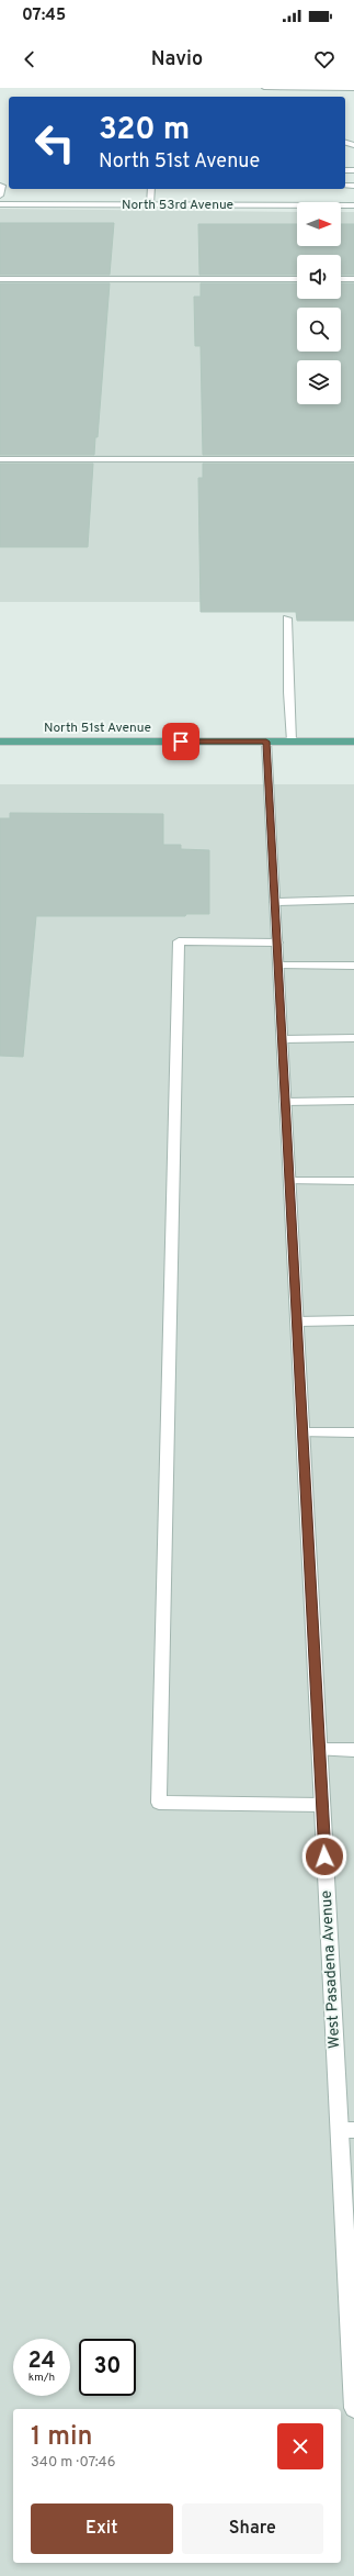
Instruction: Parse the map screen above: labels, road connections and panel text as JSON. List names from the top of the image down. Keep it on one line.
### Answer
{"streets":{"main road":["North 51st Avenue"],"street":["North 53rd Avenue","West Pasadena Avenue"]},"crossings":[["North 51st Avenue","West Pasadena Avenue"]],"north":"right","page":{"status":"07:45","header":"Navio","turn":["320 m","North 51st Avenue"],"speed":"24 km/h","limit":"30","heading":["1 min","340 m · 07:46"],"buttons":["Exit","Share"]}}
